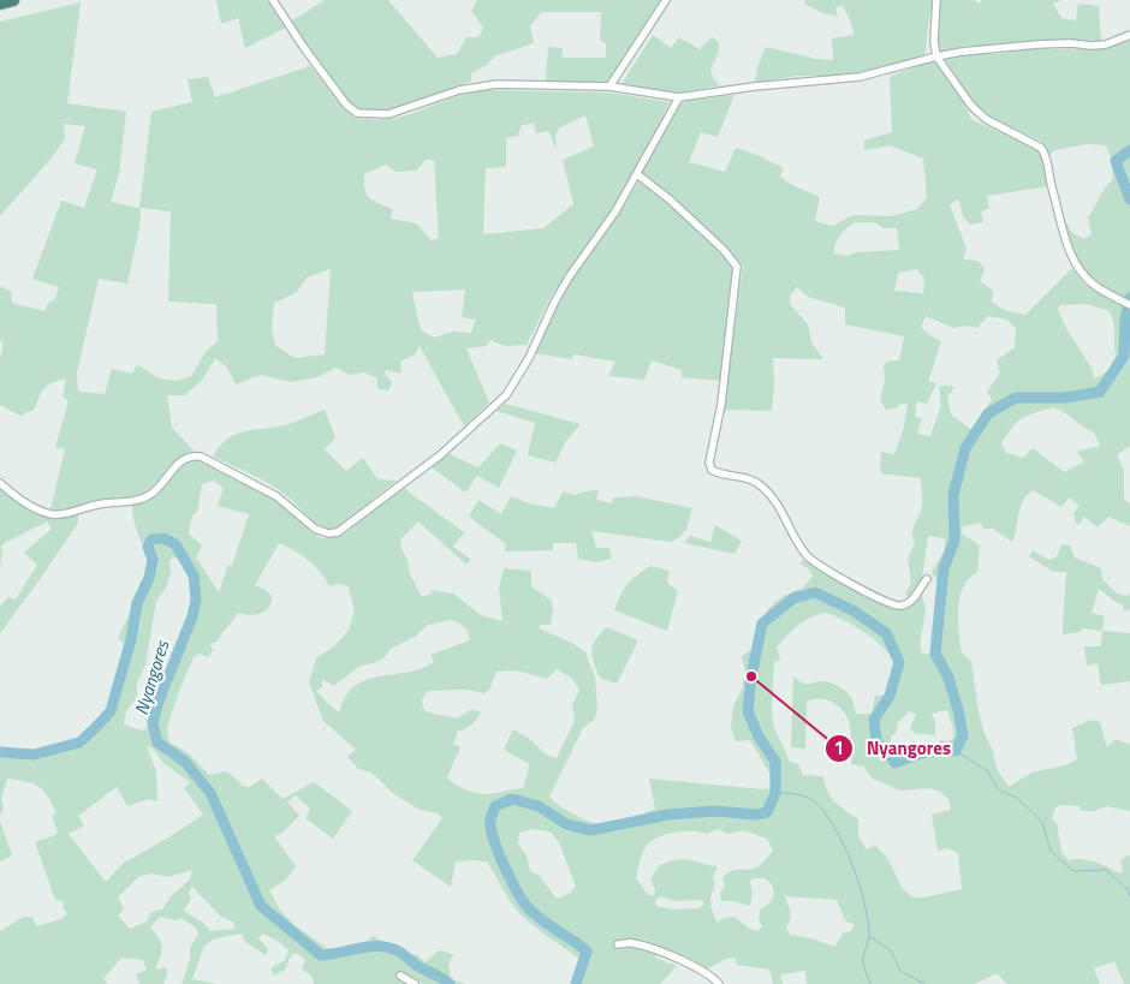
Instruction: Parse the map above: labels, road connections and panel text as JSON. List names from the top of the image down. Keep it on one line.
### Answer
{"water":["Nyangores"],"places":["Nyangores"]}
